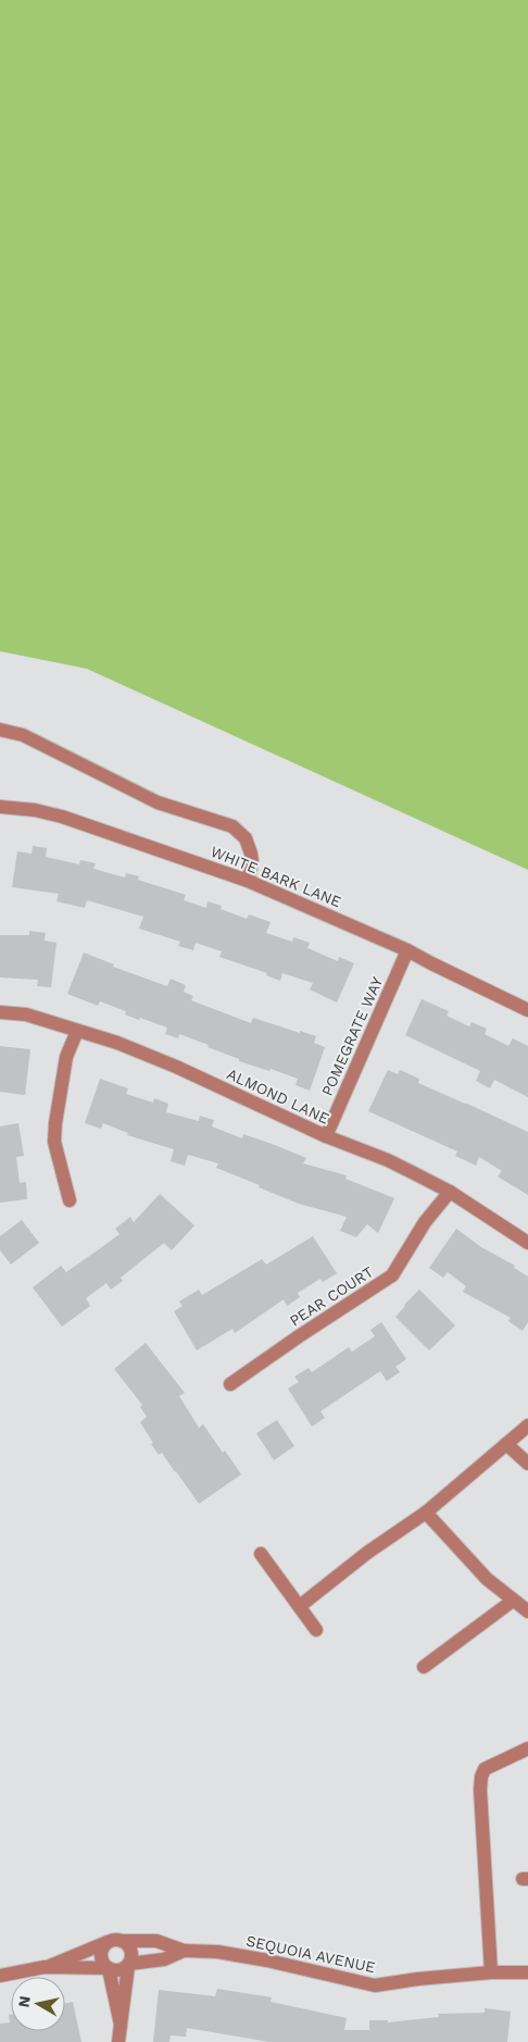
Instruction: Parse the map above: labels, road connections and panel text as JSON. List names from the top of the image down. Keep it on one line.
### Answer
{"streets":{"street":["WHITE BARK LANE","POMEGRATE WAY","ALMOND LANE","PEAR COURT","SEQUOIA AVENUE"]},"crossings":[["WHITE BARK LANE","POMEGRATE WAY"],["POMEGRATE WAY","ALMOND LANE"],["ALMOND LANE","PEAR COURT"]],"north":"left"}
